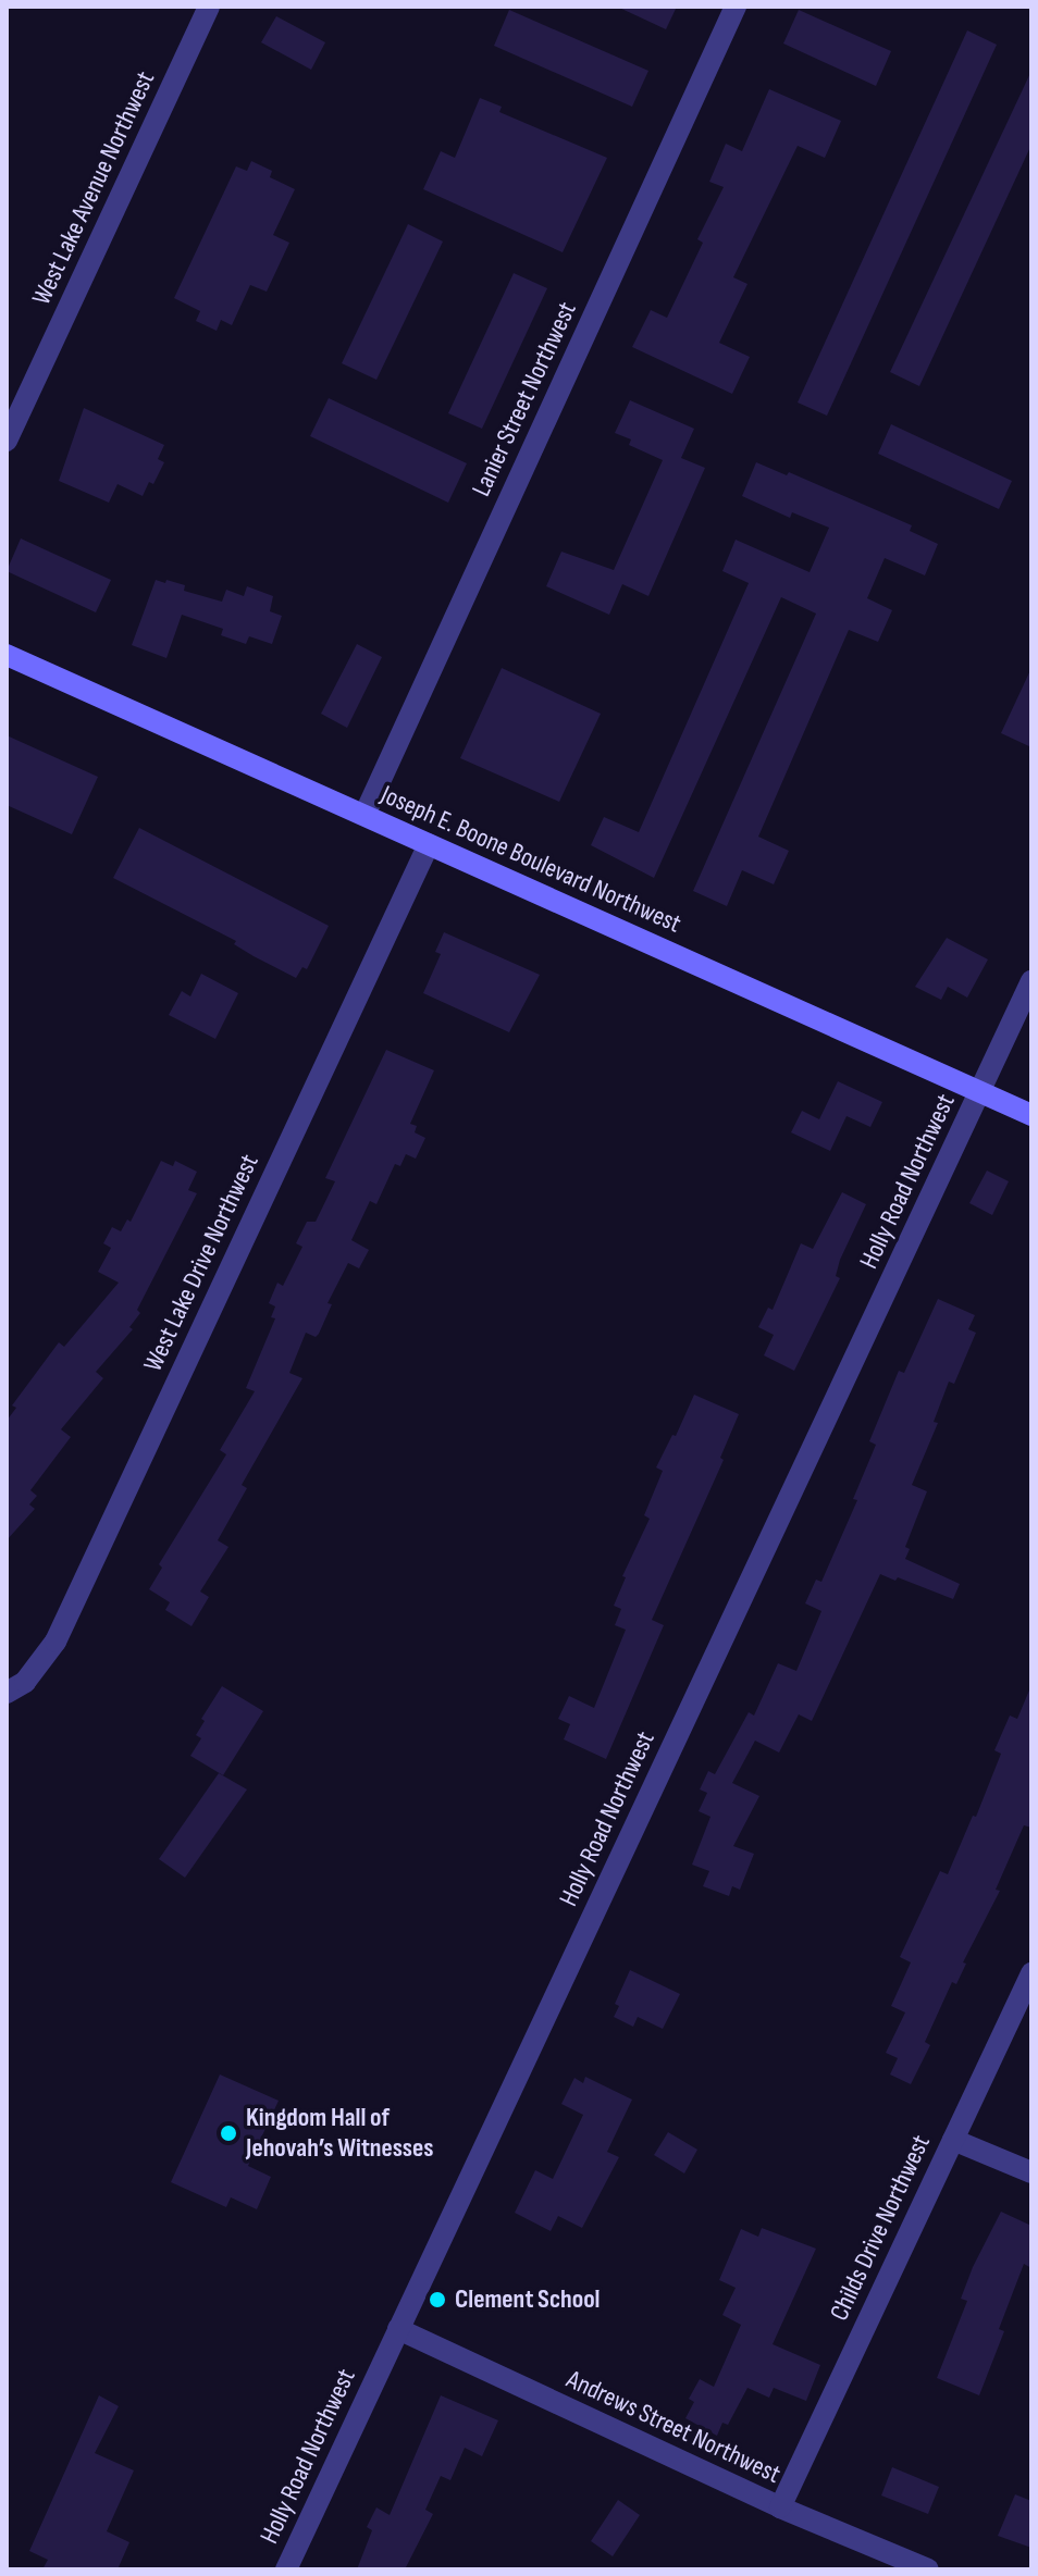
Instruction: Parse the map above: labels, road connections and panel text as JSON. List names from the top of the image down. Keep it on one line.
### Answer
{"streets":{"main road":["Joseph E. Boone Boulevard Northwest"],"street":["West Lake Avenue Northwest","Lanier Street Northwest","Holly Road Northwest","West Lake Drive Northwest","Childs Drive Northwest","Andrews Street Northwest"]},"crossings":[["Lanier Street Northwest","Joseph E. Boone Boulevard Northwest"],["Joseph E. Boone Boulevard Northwest","Holly Road Northwest"],["Joseph E. Boone Boulevard Northwest","West Lake Drive Northwest"],["Holly Road Northwest","Andrews Street Northwest"],["Childs Drive Northwest","Andrews Street Northwest"]],"places":["Kingdom Hall of Jehovah’s Witnesses","Clement School"]}
